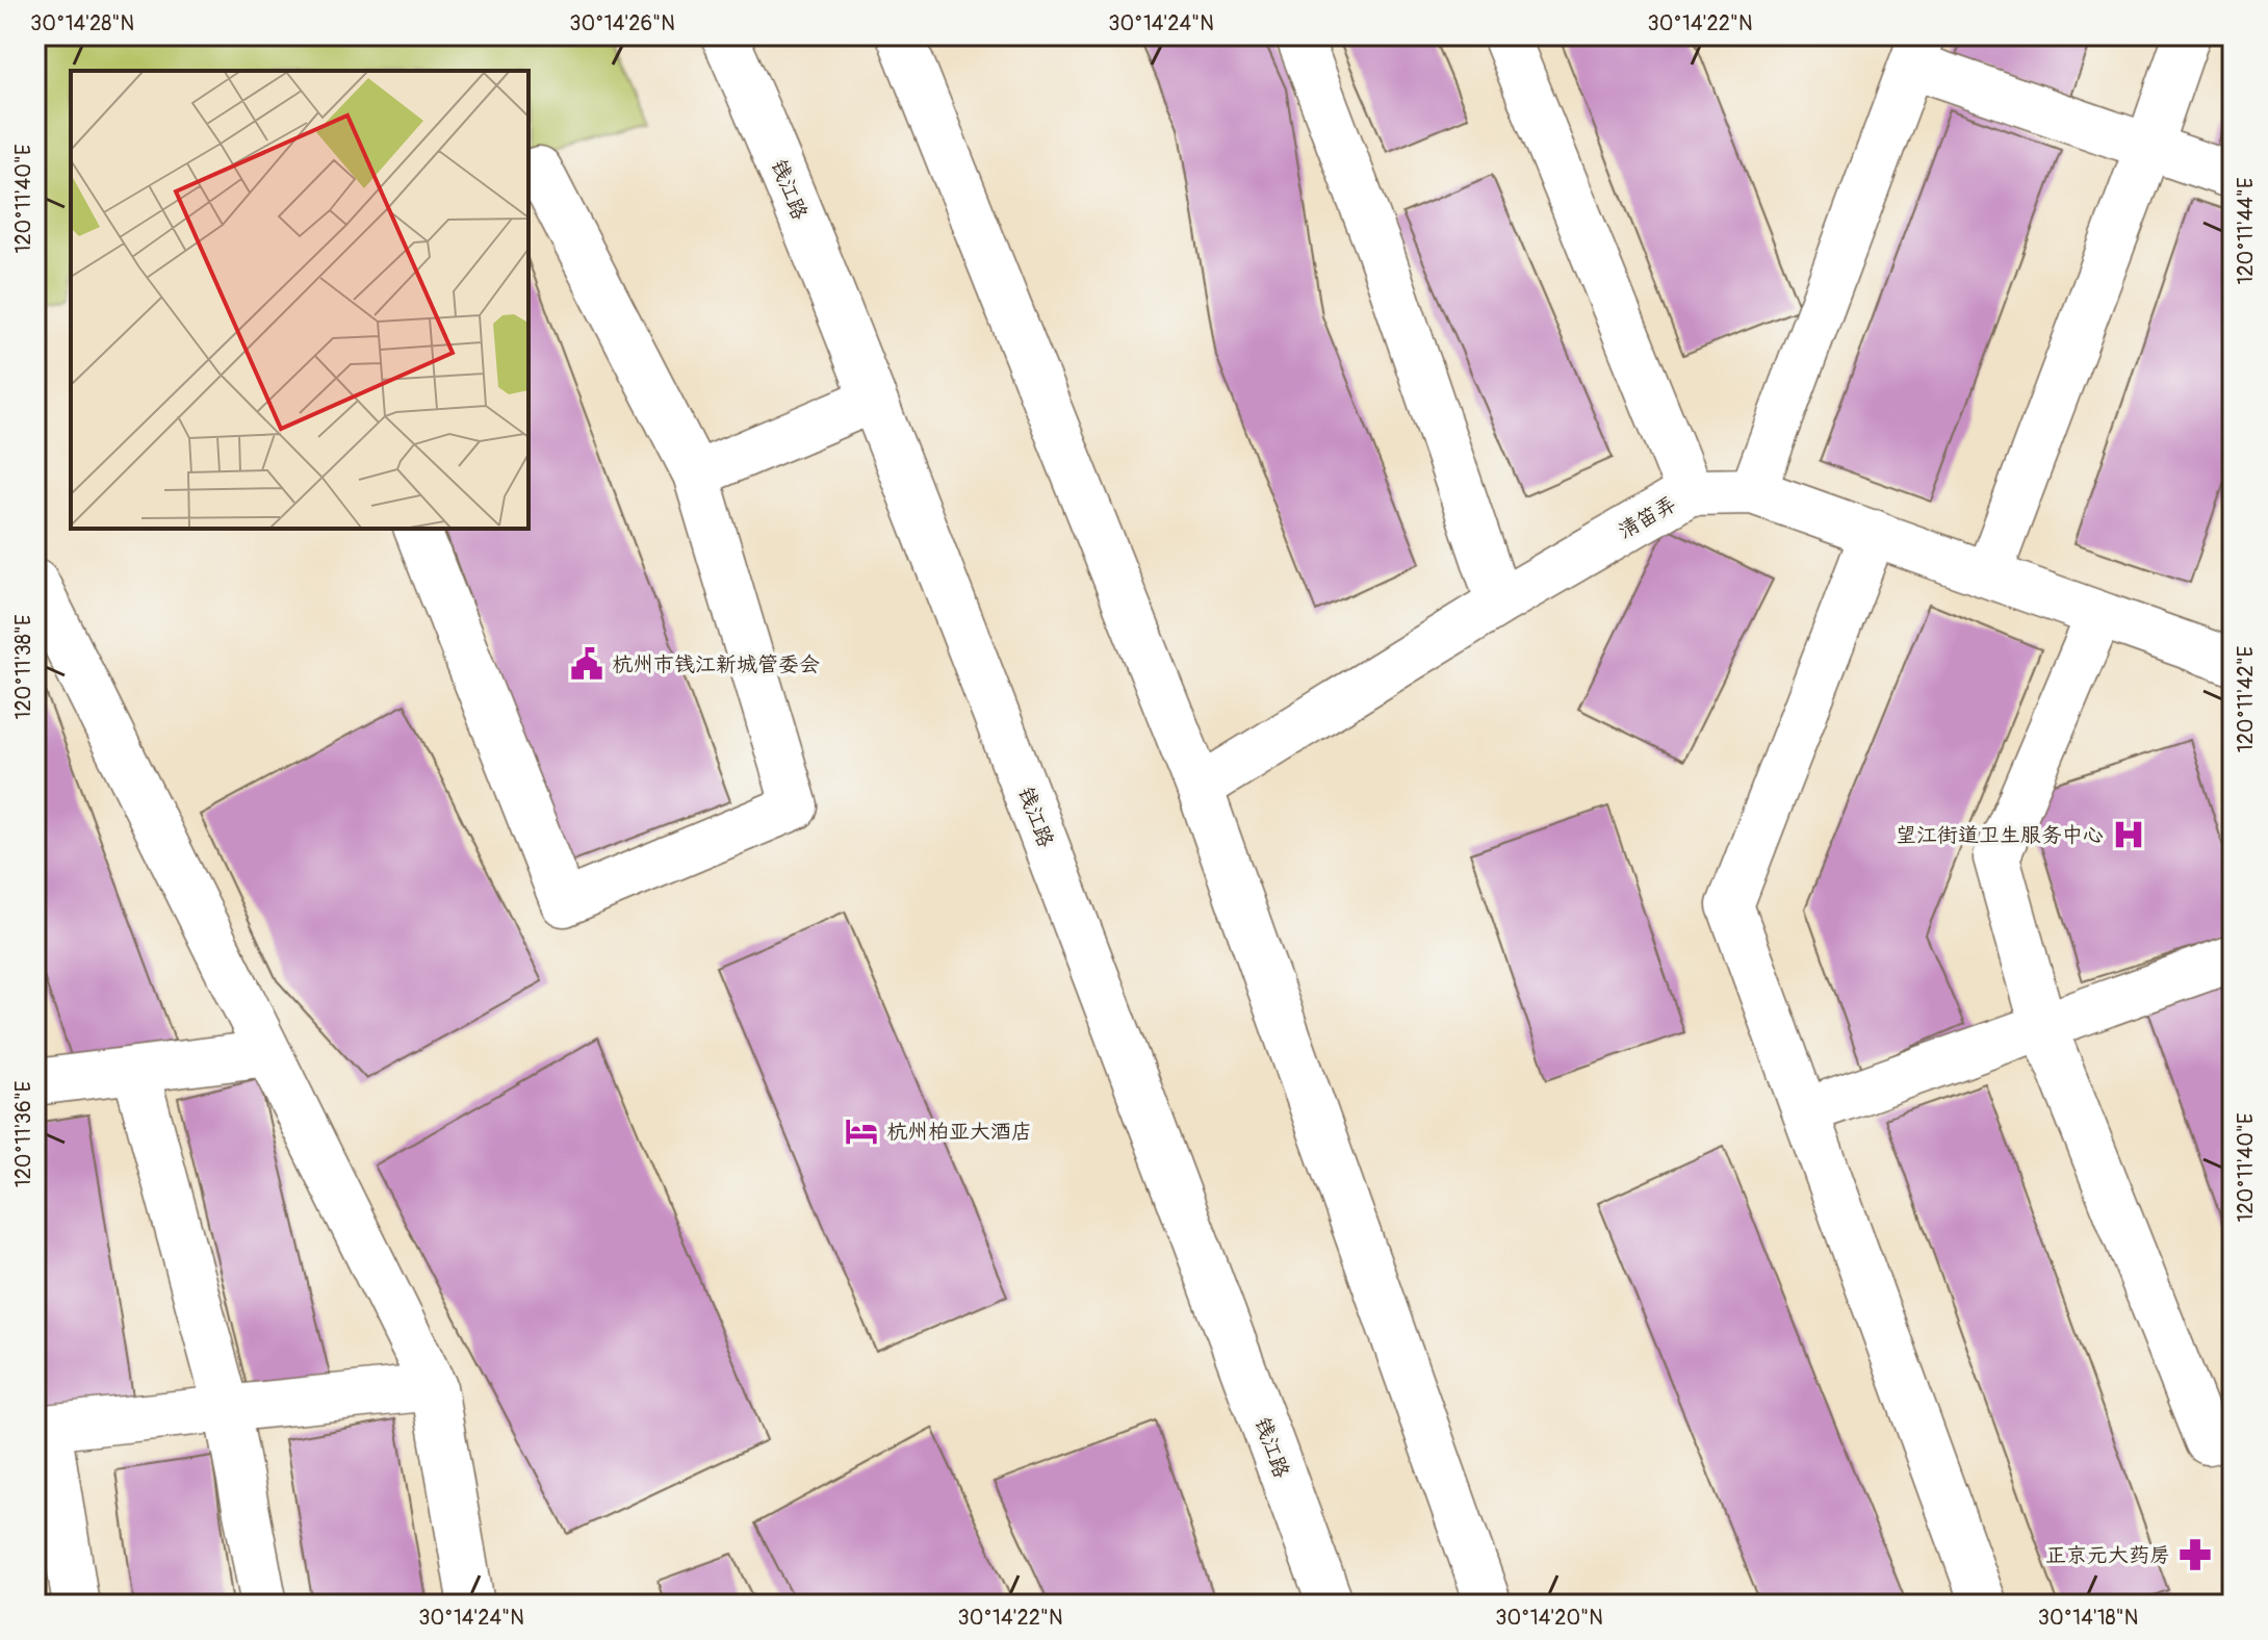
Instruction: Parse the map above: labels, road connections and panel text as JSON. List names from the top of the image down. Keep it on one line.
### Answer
{"streets":{"main road":["钱江路","清笛弄"]},"places":{"public building":["杭州市钱江新城管委会"],"hospital":["望江街道卫生服务中心"],"hotel":["杭州柏亚大酒店"],"pharmacy":["正京元大药房"]},"coordinates":["30°14'28\"N","30°14'26\"N","30°14'24\"N","30°14'22\"N","120°11'40\"E","120°11'44\"E","120°11'38\"E","120°11'42\"E","120°11'36\"E","30°14'20\"N","30°14'18\"N"]}
